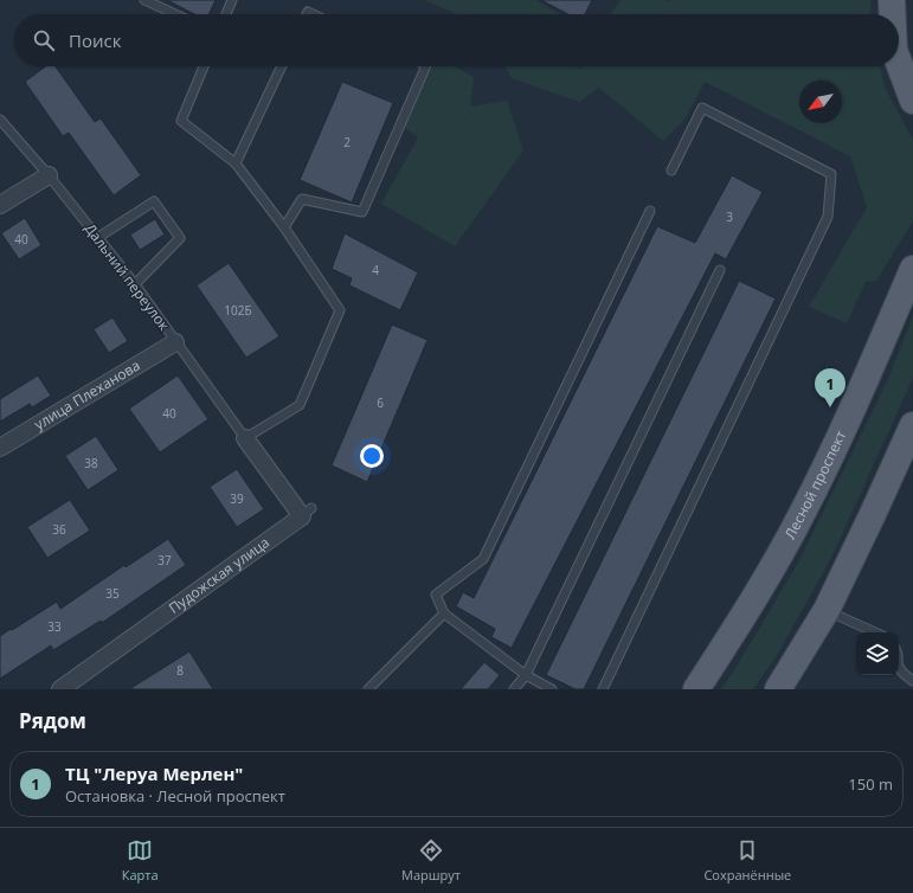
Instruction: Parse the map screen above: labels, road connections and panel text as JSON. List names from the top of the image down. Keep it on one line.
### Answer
{"streets":{"main road":["Лесной проспект"],"street":["улица Плеханова","Пудожская улица"],"lane":["Дальний переулок"]},"crossings":[["Дальний переулок","улица Плеханова"],["Дальний переулок","Пудожская улица"]],"house_numbers":["2","3","40","4","102Б","6","40","38","39","36","37","35","33","8"],"north":"bottom left","page":{"search":"Поиск","pins":"1","heading":"Рядом","list":[{"mark":"1","name":"ТЦ \"Леруа Мерлен\"","note":"Остановка · Лесной проспект","value":"150 m"}],"nav":["Карта","Маршрут","Сохранённые"]}}
